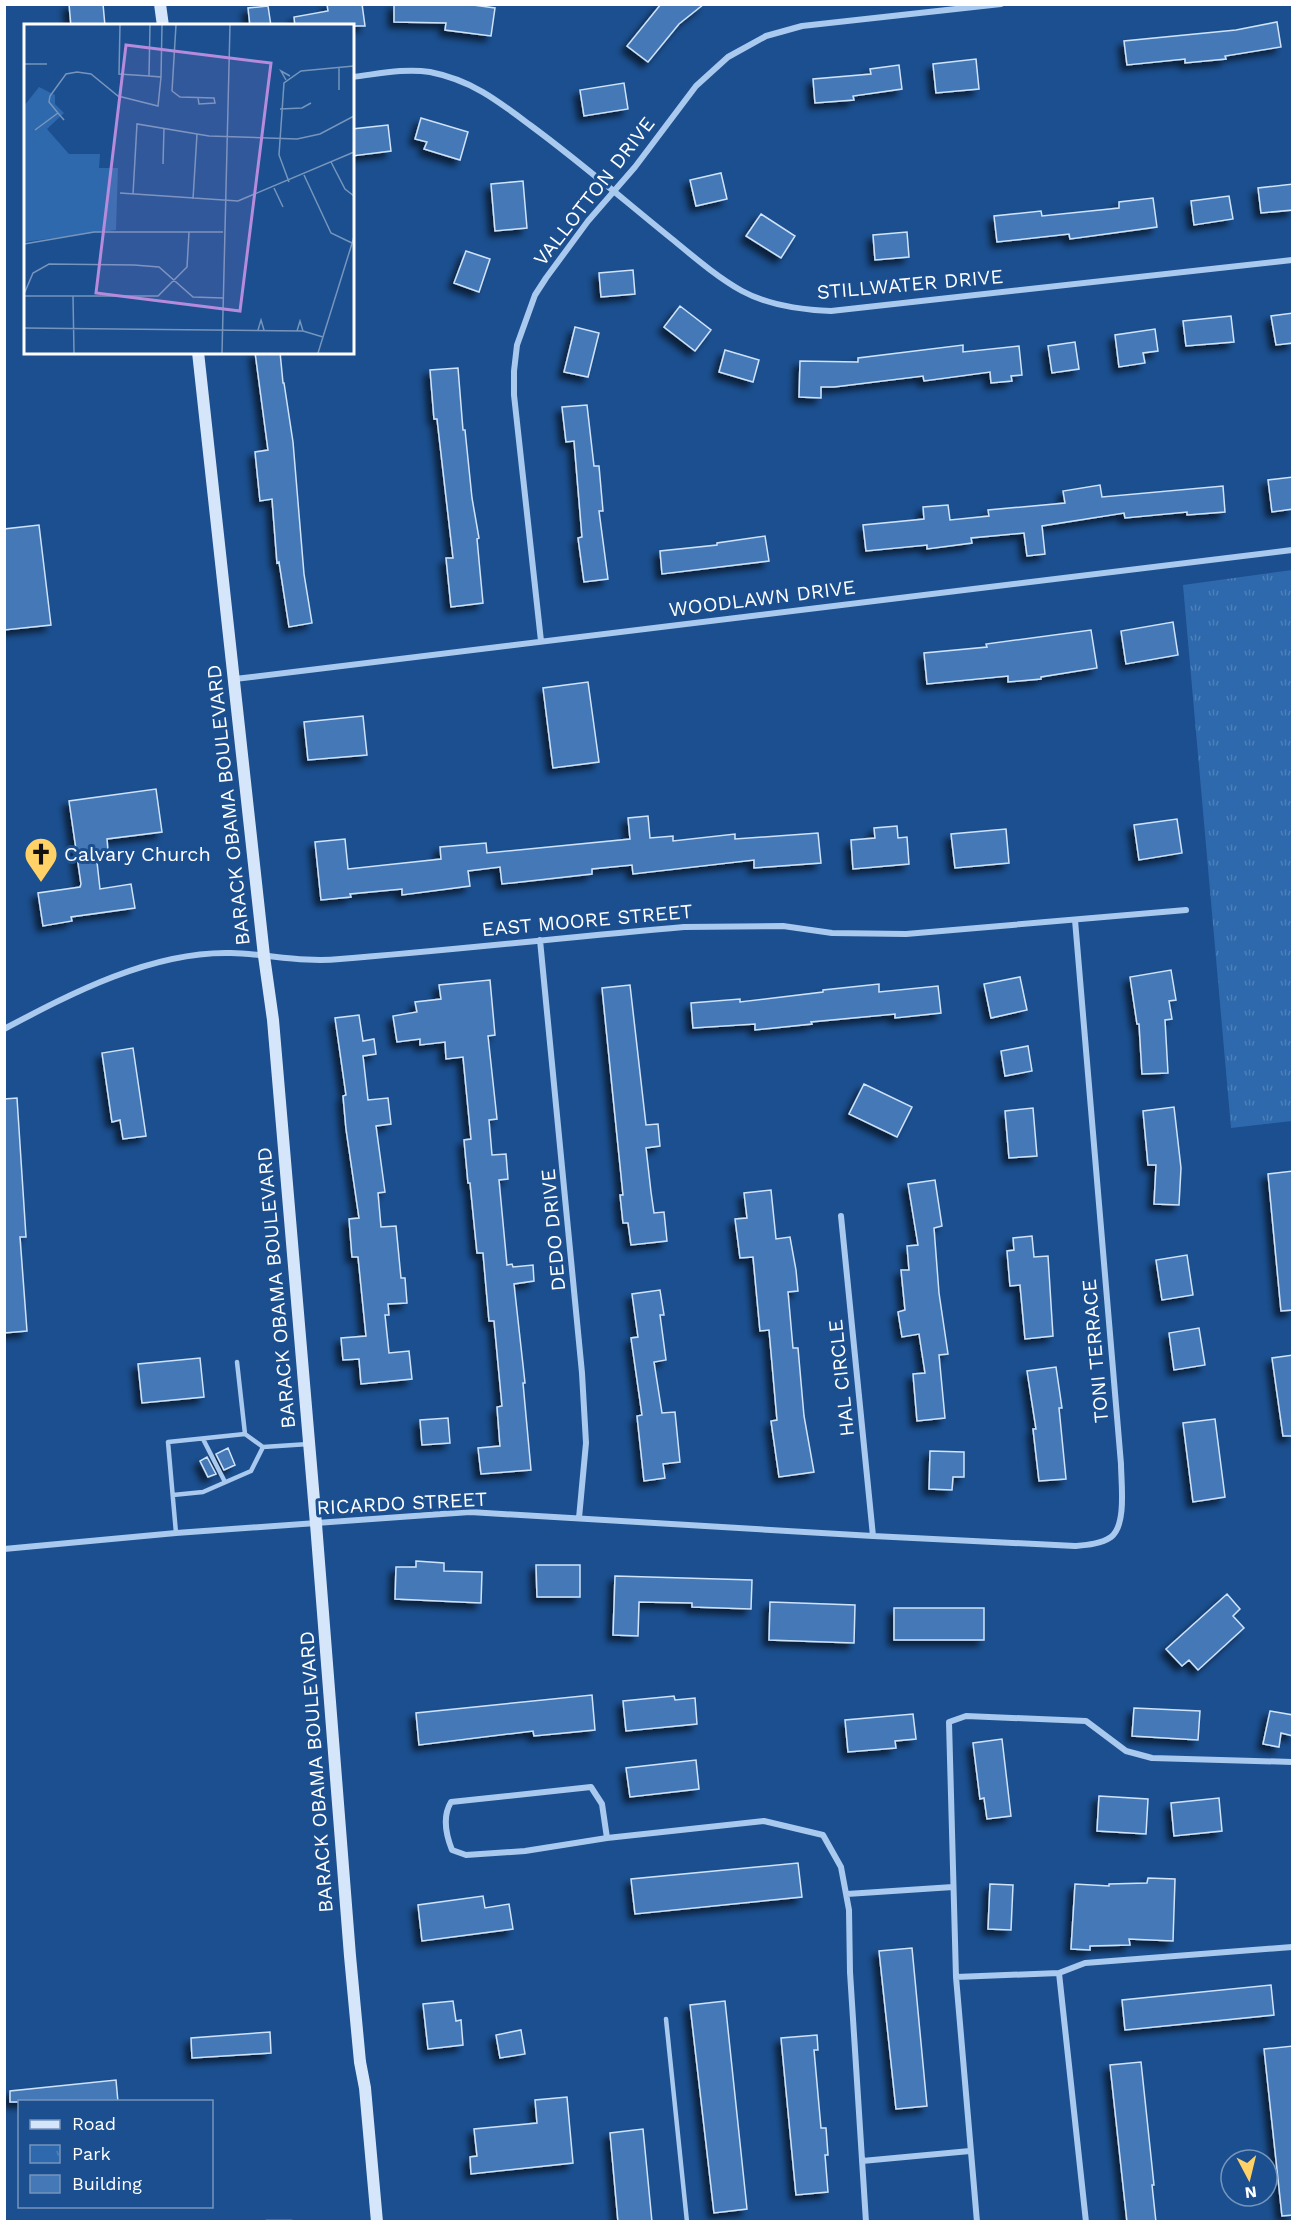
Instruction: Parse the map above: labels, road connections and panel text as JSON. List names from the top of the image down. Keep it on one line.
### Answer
{"streets":{"main road":["BARACK OBAMA BOULEVARD"],"street":["VALLOTTON DRIVE","STILLWATER DRIVE","WOODLAWN DRIVE","EAST MOORE STREET","DEDO DRIVE","TONI TERRACE","HAL CIRCLE","RICARDO STREET"]},"crossings":[["VALLOTTON DRIVE","STILLWATER DRIVE"],["VALLOTTON DRIVE","WOODLAWN DRIVE"],["WOODLAWN DRIVE","BARACK OBAMA BOULEVARD"],["BARACK OBAMA BOULEVARD","EAST MOORE STREET"],["BARACK OBAMA BOULEVARD","RICARDO STREET"],["EAST MOORE STREET","DEDO DRIVE"],["EAST MOORE STREET","TONI TERRACE"],["DEDO DRIVE","RICARDO STREET"],["TONI TERRACE","HAL CIRCLE"],["TONI TERRACE","RICARDO STREET"],["HAL CIRCLE","RICARDO STREET"]],"places":{"church":["Calvary Church"]},"legend":["Road","Park","Building"],"north":"bottom"}
